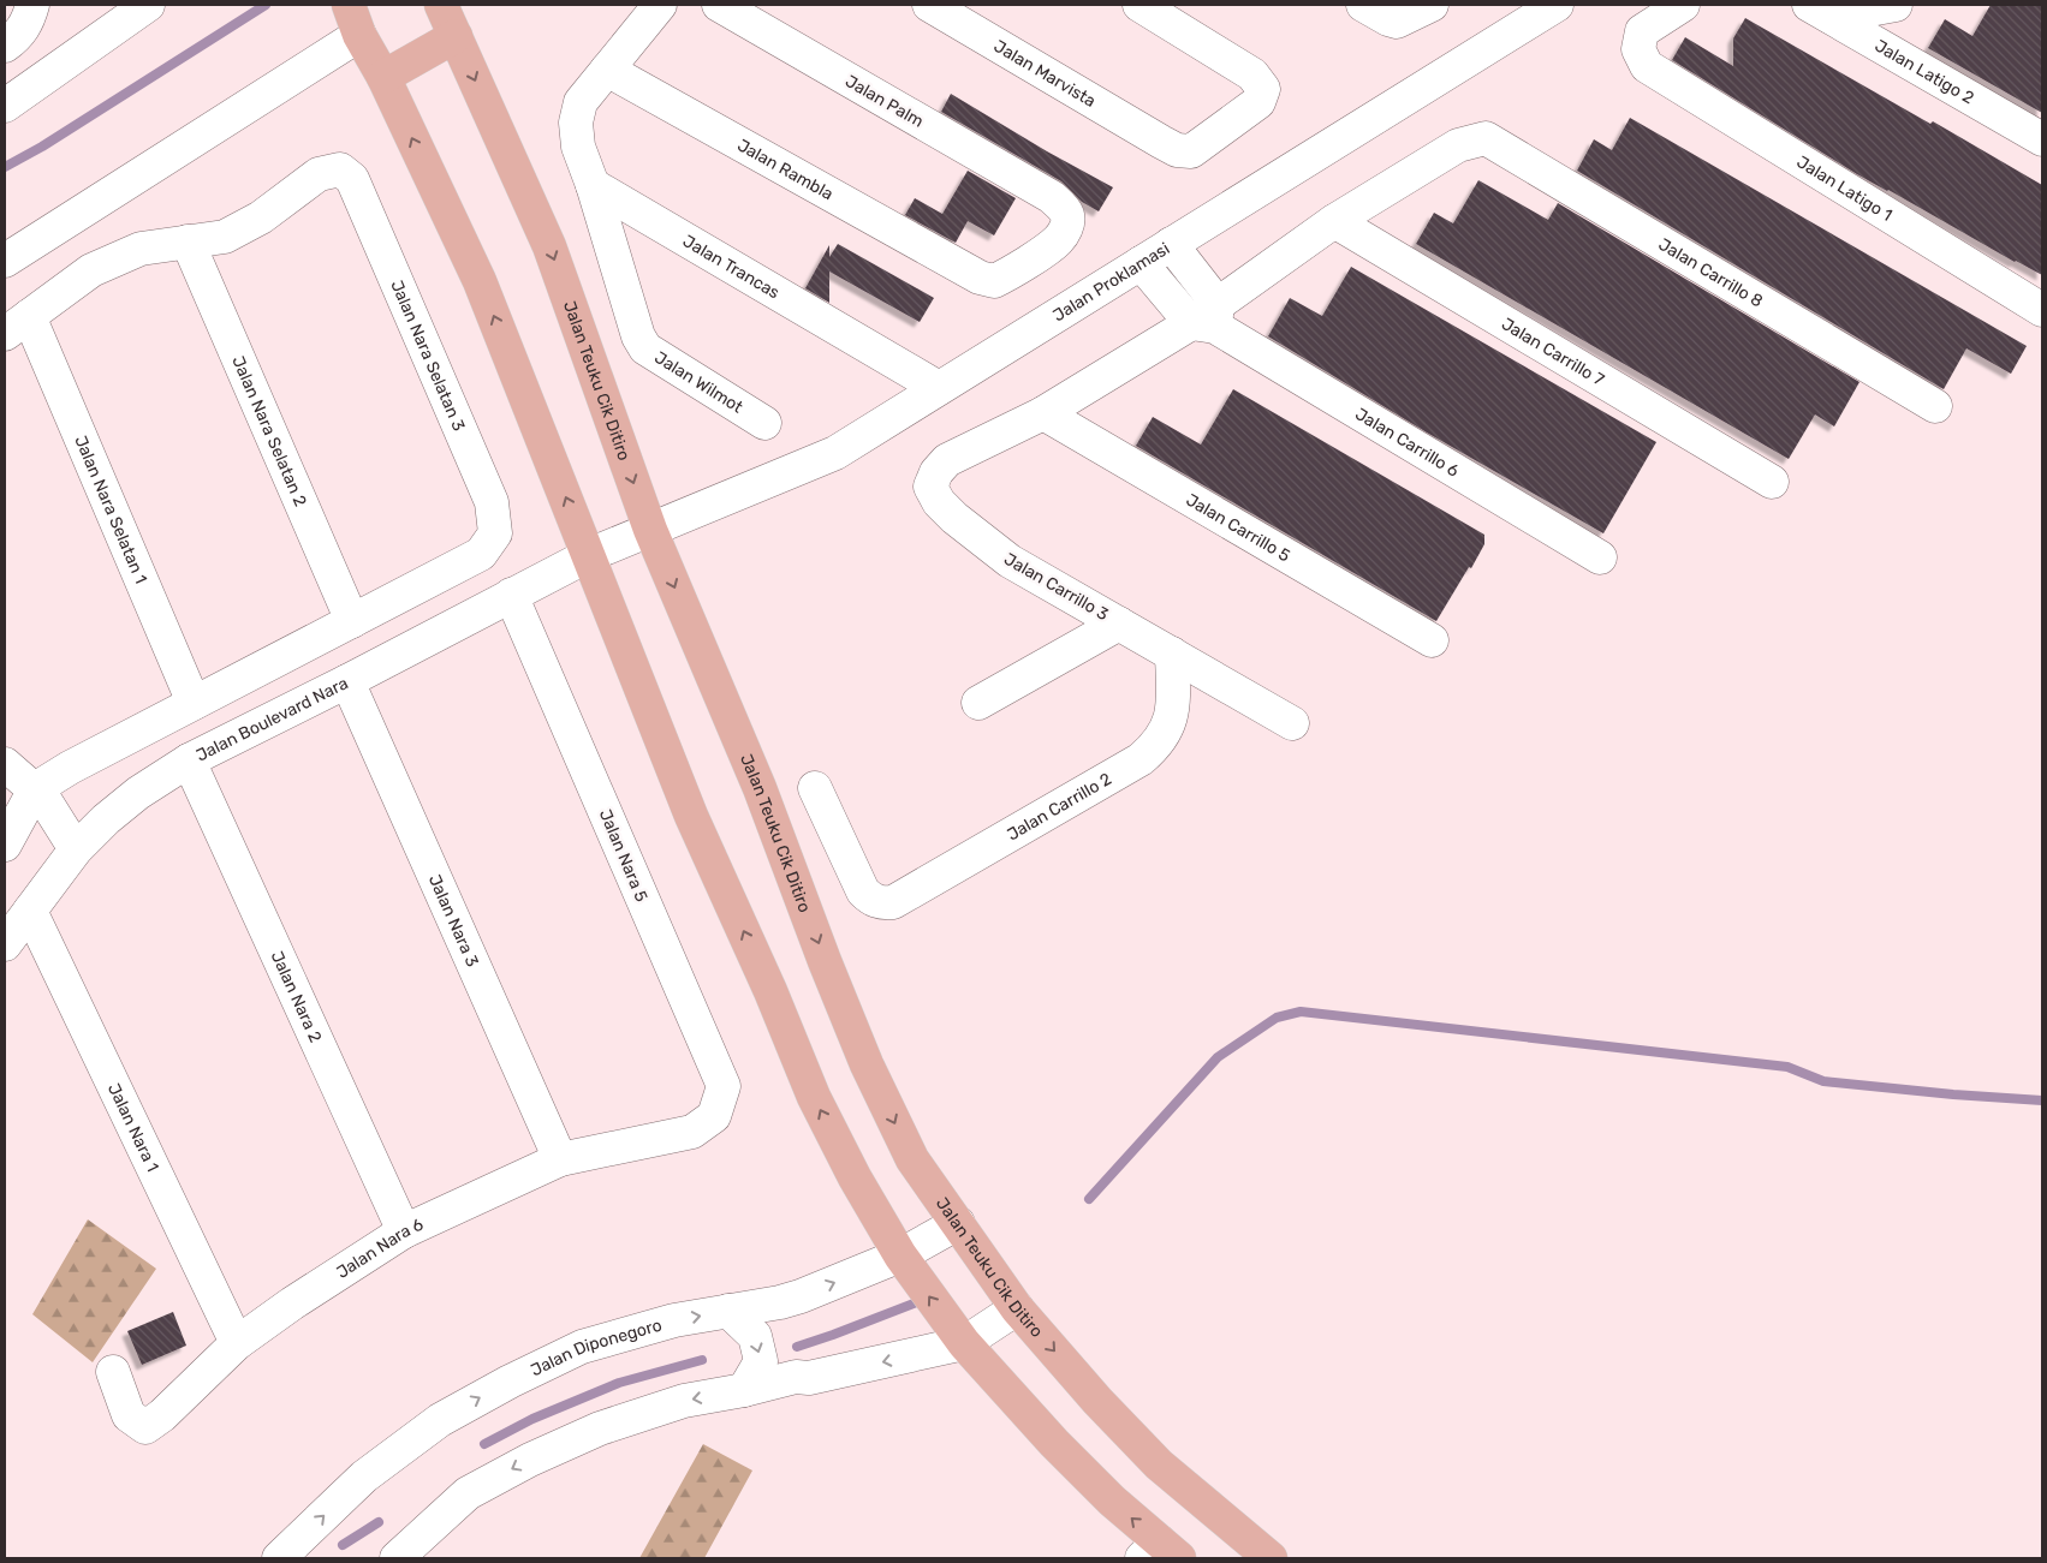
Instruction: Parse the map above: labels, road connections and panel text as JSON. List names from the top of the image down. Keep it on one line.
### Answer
{"streets":{"main road":["Jalan Teuku Cik Ditiro"],"street":["Jalan Latigo 2","Jalan Marvista","Jalan Palm","Jalan Rambla","Jalan Latigo 1","Jalan Trancas","Jalan Carrillo 8","Jalan Proklamasi","Jalan Carrillo 7","Jalan Nara Selatan 3","Jalan Wilmot","Jalan Nara Selatan 2","Jalan Carrillo 6","Jalan Nara Selatan 1","Jalan Carrillo 5","Jalan Carrillo 3","Jalan Boulevard Nara","Jalan Carrillo 2","Jalan Nara 5","Jalan Nara 3","Jalan Nara 2","Jalan Nara 1","Jalan Nara 6","Jalan Diponegoro"]},"crossings":[["Jalan Palm","Jalan Rambla"],["Jalan Trancas","Jalan Proklamasi"],["Jalan Trancas","Jalan Wilmot"],["Jalan Carrillo 8","Jalan Carrillo 7"],["Jalan Proklamasi","Jalan Teuku Cik Ditiro"],["Jalan Proklamasi","Jalan Boulevard Nara"],["Jalan Nara Selatan 3","Jalan Nara Selatan 2"],["Jalan Teuku Cik Ditiro","Jalan Diponegoro"],["Jalan Carrillo 5","Jalan Carrillo 3"],["Jalan Carrillo 3","Jalan Carrillo 2"],["Jalan Boulevard Nara","Jalan Nara 5"],["Jalan Boulevard Nara","Jalan Nara 3"],["Jalan Boulevard Nara","Jalan Nara 2"],["Jalan Boulevard Nara","Jalan Nara 1"],["Jalan Nara 5","Jalan Nara 6"],["Jalan Nara 3","Jalan Nara 6"],["Jalan Nara 2","Jalan Nara 6"],["Jalan Nara 1","Jalan Nara 6"]]}
